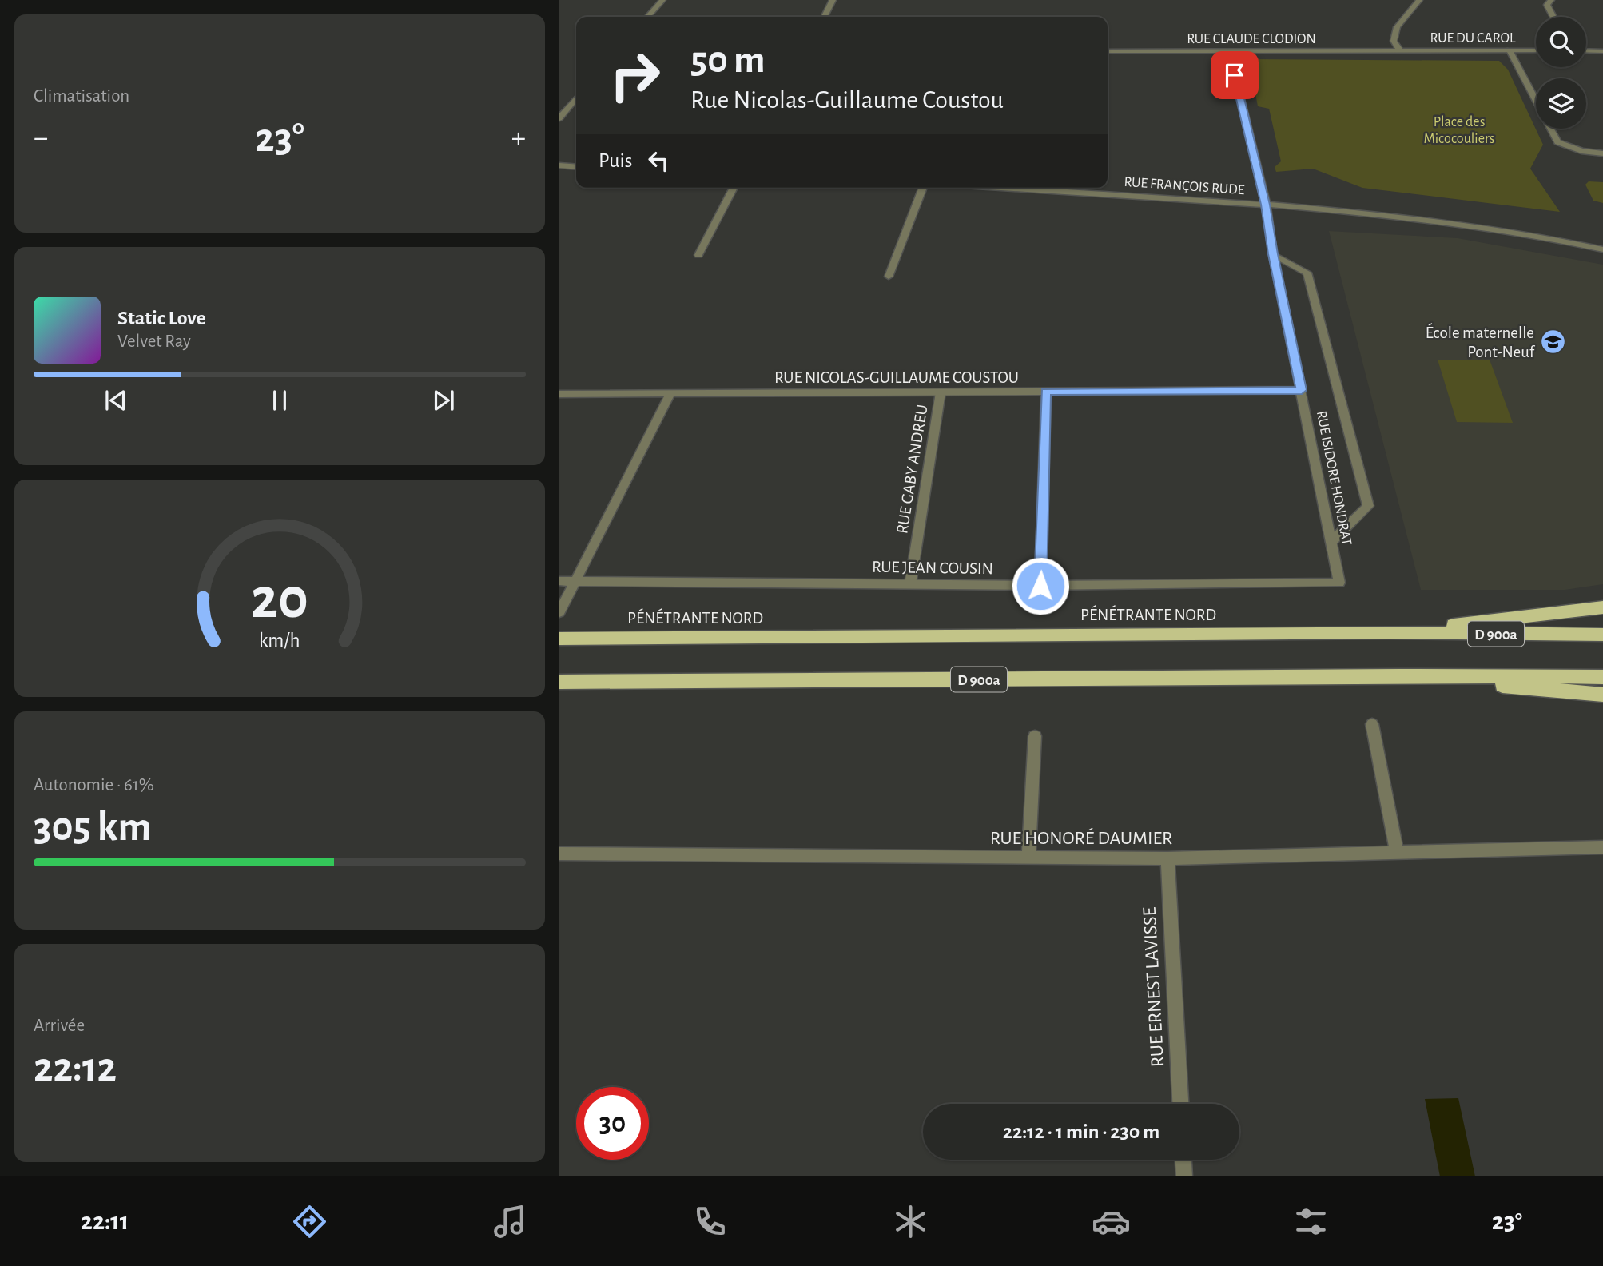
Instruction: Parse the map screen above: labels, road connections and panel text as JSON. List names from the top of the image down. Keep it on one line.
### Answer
{"streets":{"highway":["PÉNÉTRANTE NORD","D 900a"],"street":["RUE DU CAROL","RUE CLAUDE CLODION","RUE FRANÇOIS RUDE","RUE NICOLAS-GUILLAUME COUSTOU","RUE GABY ANDREU","RUE ISIDORE HONDRAT","RUE JEAN COUSIN","RUE HONORÉ DAUMIER","RUE ERNEST LAVISSE"]},"crossings":[["RUE DU CAROL","RUE CLAUDE CLODION"],["RUE CLAUDE CLODION","RUE ISIDORE HONDRAT"],["RUE FRANÇOIS RUDE","RUE ISIDORE HONDRAT"],["RUE NICOLAS-GUILLAUME COUSTOU","RUE GABY ANDREU"],["RUE NICOLAS-GUILLAUME COUSTOU","RUE ISIDORE HONDRAT"],["RUE GABY ANDREU","RUE JEAN COUSIN"],["RUE ISIDORE HONDRAT","RUE JEAN COUSIN"],["RUE HONORÉ DAUMIER","RUE ERNEST LAVISSE"]],"parks":["Place des Micocouliers"],"places":{"school or university":["École maternelle Pont-Neuf"]},"page":{"tile":["Climatisation",["Autonomie · 61%","305 km"],["Arrivée","22:12"]],"turn":["50 m","Rue Nicolas-Guillaume Coustou"],"heat":["−","23°","+"],"then":"Puis","song":["Static Love","Velvet Ray"],"limit":"30","trip":"22:12 · 1 min · 230 m","tabs":["22:11","23°"],"gauge":["20","km/h"]}}
